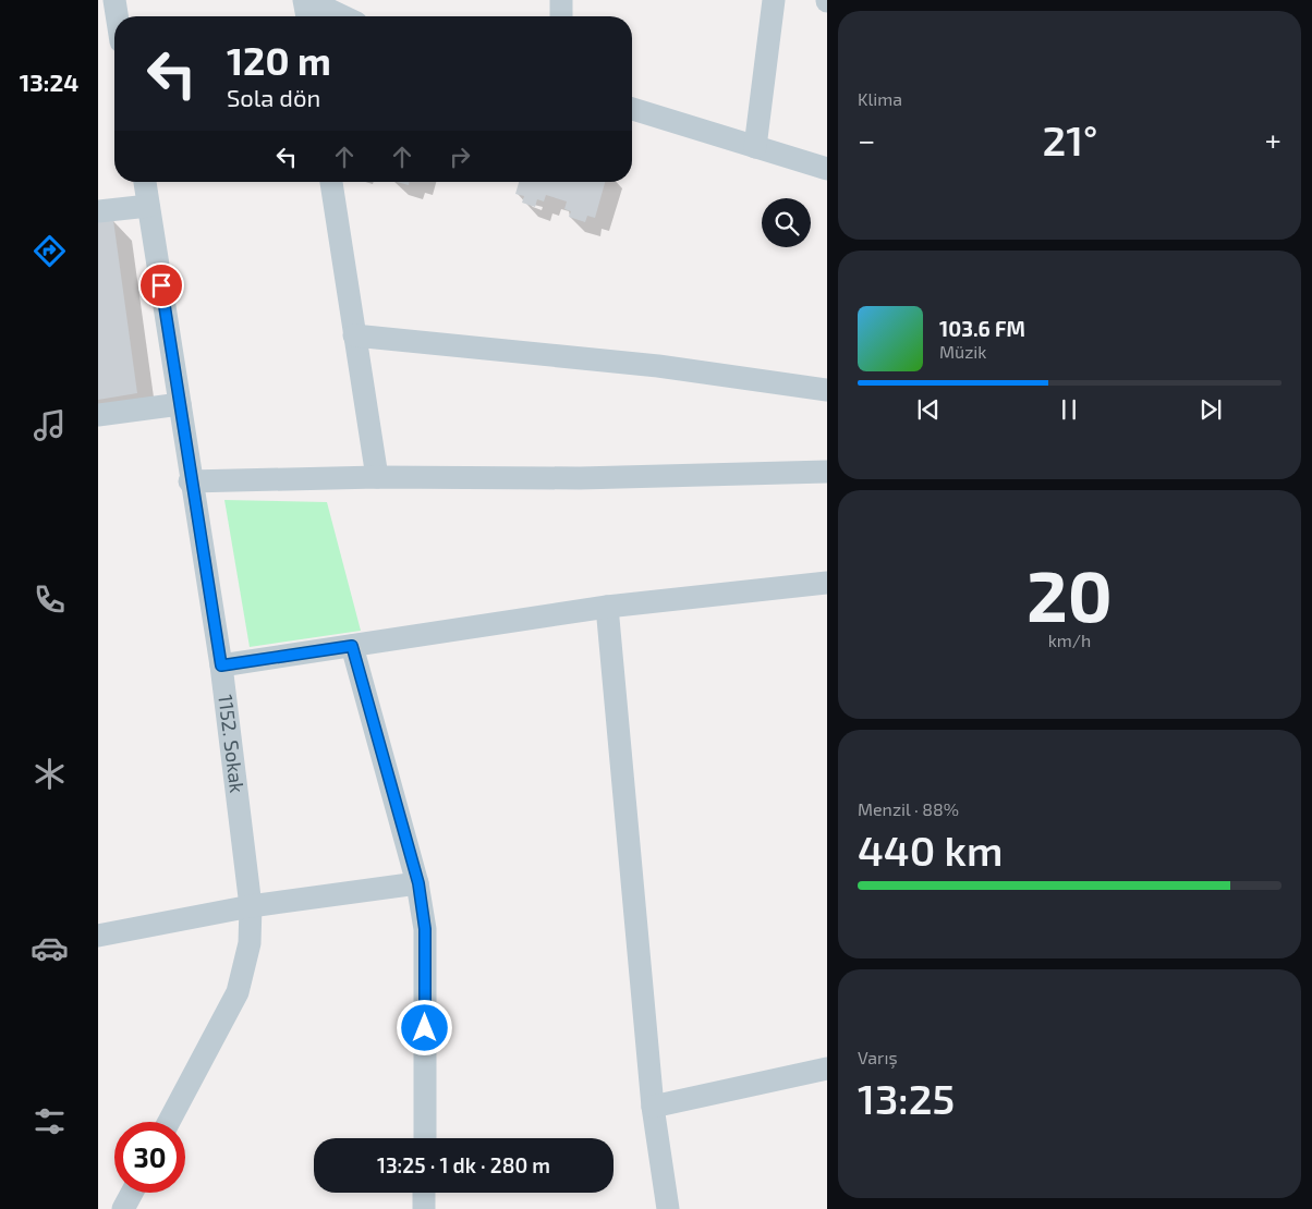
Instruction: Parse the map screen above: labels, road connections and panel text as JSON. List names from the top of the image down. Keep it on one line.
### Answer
{"streets":{"street":["1152. Sokak"]},"page":{"tabs":"13:24","tile":["Klima",["20","km/h"],["Menzil · 88%","440 km"],["Varış","13:25"]],"turn":["120 m","Sola dön"],"heat":["−","21°","+"],"song":["103.6 FM","Müzik"],"limit":"30","trip":"13:25 · 1 dk · 280 m"}}
